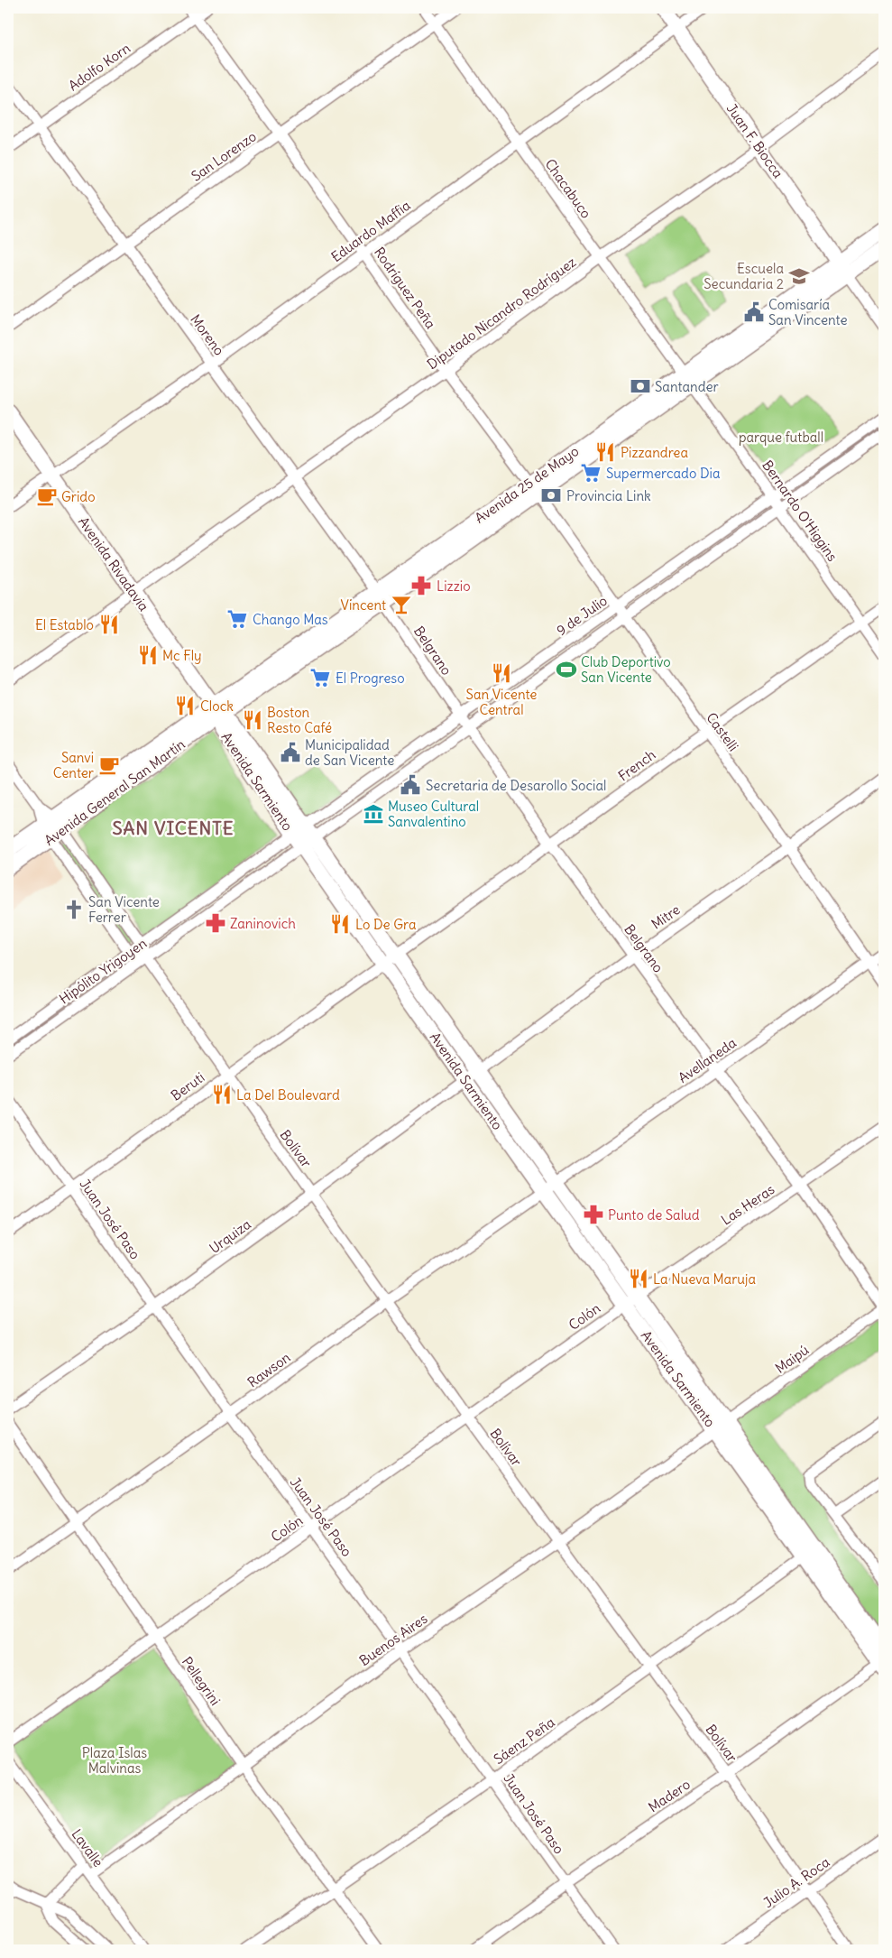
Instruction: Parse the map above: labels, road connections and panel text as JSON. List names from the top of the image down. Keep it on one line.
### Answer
{"streets":{"main road":["Juan F. Biocca","Avenida 25 de Mayo","Avenida Rivadavia","Avenida Sarmiento","Avenida General San Martín"],"street":["Adolfo Korn","San Lorenzo","Chacabuco","Eduardo Maffia","Rodríguez Peña","Diputado Nicandro Rodríguez","Moreno","Bernardo O'Higgins","9 de Julio","Belgrano","Castelli","French","Mitre","Hipólito Yrigoyen","Avellaneda","Beruti","Bolívar","Las Heras","Juan José Paso","Urquiza","Colón","Maipú","Rawson","Buenos Aires","Pellegrini","Sáenz Peña","Madero","Lavalle","Julio A. Roca"]},"crossings":[["Adolfo Korn","Rodríguez Peña"],["Adolfo Korn","Moreno"],["Juan F. Biocca","Eduardo Maffia"],["Juan F. Biocca","Diputado Nicandro Rodríguez"],["Juan F. Biocca","Avenida 25 de Mayo"],["San Lorenzo","Chacabuco"],["San Lorenzo","Rodríguez Peña"],["San Lorenzo","Moreno"],["Chacabuco","Eduardo Maffia"],["Chacabuco","Diputado Nicandro Rodríguez"],["Chacabuco","Avenida 25 de Mayo"],["Chacabuco","Bernardo O'Higgins"],["Eduardo Maffia","Rodríguez Peña"],["Eduardo Maffia","Moreno"],["Eduardo Maffia","Avenida Rivadavia"],["Rodríguez Peña","Diputado Nicandro Rodríguez"],["Rodríguez Peña","Avenida 25 de Mayo"],["Rodríguez Peña","Castelli"],["Diputado Nicandro Rodríguez","Moreno"],["Diputado Nicandro Rodríguez","Avenida Rivadavia"],["Moreno","Avenida 25 de Mayo"],["Moreno","Belgrano"],["Avenida 25 de Mayo","Bernardo O'Higgins"],["Avenida 25 de Mayo","Avenida Rivadavia"],["Avenida 25 de Mayo","Belgrano"],["Avenida 25 de Mayo","Castelli"],["Avenida 25 de Mayo","Avenida Sarmiento"],["Avenida 25 de Mayo","Avenida General San Martín"],["Bernardo O'Higgins","9 de Julio"],["Bernardo O'Higgins","French"],["Avenida Rivadavia","Avenida Sarmiento"],["Avenida Rivadavia","Avenida General San Martín"],["9 de Julio","Belgrano"],["9 de Julio","Castelli"],["9 de Julio","Avenida Sarmiento"],["9 de Julio","Hipólito Yrigoyen"],["Belgrano","French"],["Belgrano","Mitre"],["Belgrano","Avellaneda"],["Belgrano","Las Heras"],["Belgrano","Maipú"],["Castelli","French"],["Castelli","Mitre"],["Castelli","Avellaneda"],["French","Avenida Sarmiento"],["French","Beruti"],["Avenida Sarmiento","Avenida General San Martín"],["Avenida Sarmiento","Mitre"],["Avenida Sarmiento","Hipólito Yrigoyen"],["Avenida Sarmiento","Avellaneda"],["Avenida Sarmiento","Beruti"],["Avenida Sarmiento","Las Heras"],["Avenida Sarmiento","Urquiza"],["Avenida Sarmiento","Colón"],["Avenida Sarmiento","Maipú"],["Avenida Sarmiento","Rawson"],["Avenida Sarmiento","Buenos Aires"],["Avenida Sarmiento","Sáenz Peña"],["Avenida Sarmiento","Madero"],["Avenida General San Martín","Bolívar"],["Mitre","Urquiza"],["Hipólito Yrigoyen","Bolívar"],["Avellaneda","Rawson"],["Beruti","Bolívar"],["Beruti","Juan José Paso"],["Bolívar","Urquiza"],["Bolívar","Colón"],["Bolívar","Rawson"],["Bolívar","Buenos Aires"],["Bolívar","Sáenz Peña"],["Bolívar","Madero"],["Bolívar","Julio A. Roca"],["Las Heras","Colón"],["Juan José Paso","Urquiza"],["Juan José Paso","Colón"],["Juan José Paso","Rawson"],["Juan José Paso","Buenos Aires"],["Juan José Paso","Sáenz Peña"],["Juan José Paso","Madero"],["Colón","Pellegrini"],["Maipú","Buenos Aires"],["Rawson","Pellegrini"],["Buenos Aires","Pellegrini"],["Buenos Aires","Lavalle"],["Pellegrini","Sáenz Peña"]],"districts":["SAN VICENTE"],"parks":["parque futball","Plaza Islas Malvinas"],"places":{"school or university":["Escuela Secundaria 2"],"public building":["Comisaría San Vincente","Municipalidad de San Vicente","Secretaria de Desarollo Social"],"bank":["Santander","Provincia Link"],"restaurant":["Pizzandrea","El Establo","Mc Fly","San Vicente Central","Clock","Boston Resto Café","Lo De Gra","La Del Boulevard","La Nueva Maruja"],"supermarket":["Supermercado Dia","Chango Mas","El Progreso"],"cafe":["Grido","Sanvi Center"],"pharmacy":["Lizzio","Zaninovich","Punto de Salud"],"bar":["Vincent"],"sports":["Club Deportivo San Vicente"],"museum":["Museo Cultural Sanvalentino"],"church":["San Vicente Ferrer"]}}
